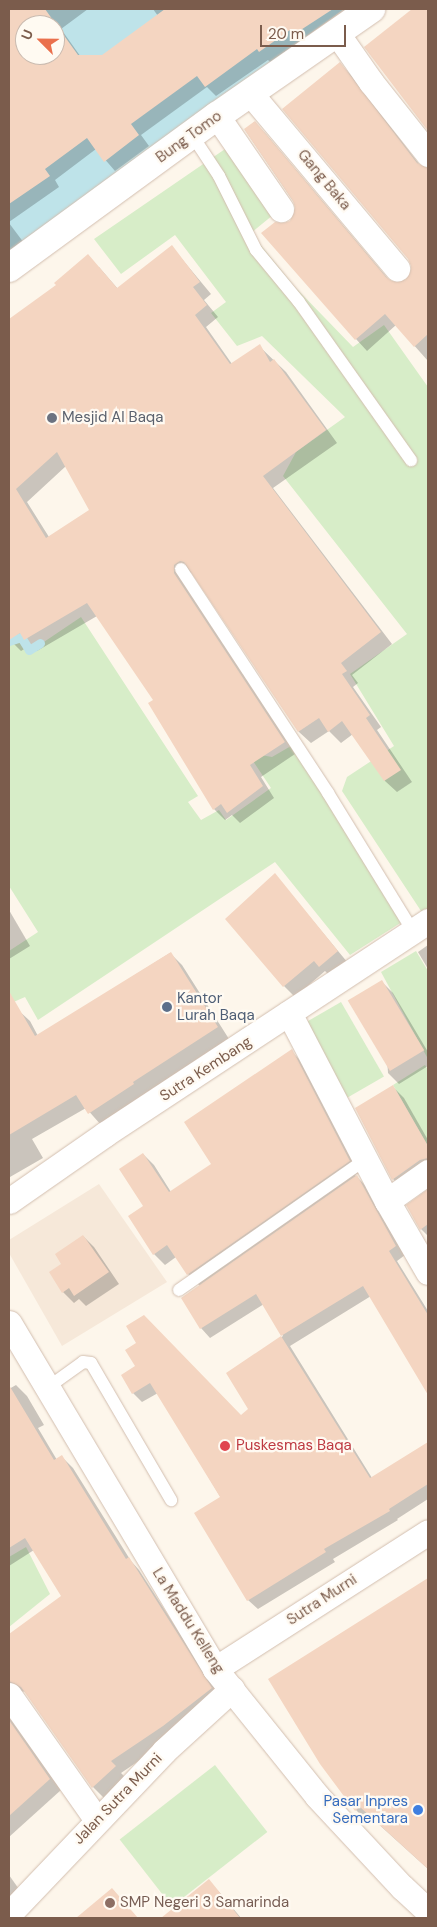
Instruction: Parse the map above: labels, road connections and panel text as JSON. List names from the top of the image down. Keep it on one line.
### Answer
{"streets":{"street":["Bung Tomo","Gang Baka","Sutra Kembang","Sutra Murni","La Maddu Kelleng","Jalan Sutra Murni"]},"crossings":[["Bung Tomo","Gang Baka"],["Sutra Murni","La Maddu Kelleng"],["La Maddu Kelleng","Jalan Sutra Murni"]],"places":["Mesjid Al Baqa","Kantor Lurah Baqa","Puskesmas Baqa","Pasar Inpres Sementara","SMP Negeri 3 Samarinda"],"scale_bar":"20 m","north":"top left"}
